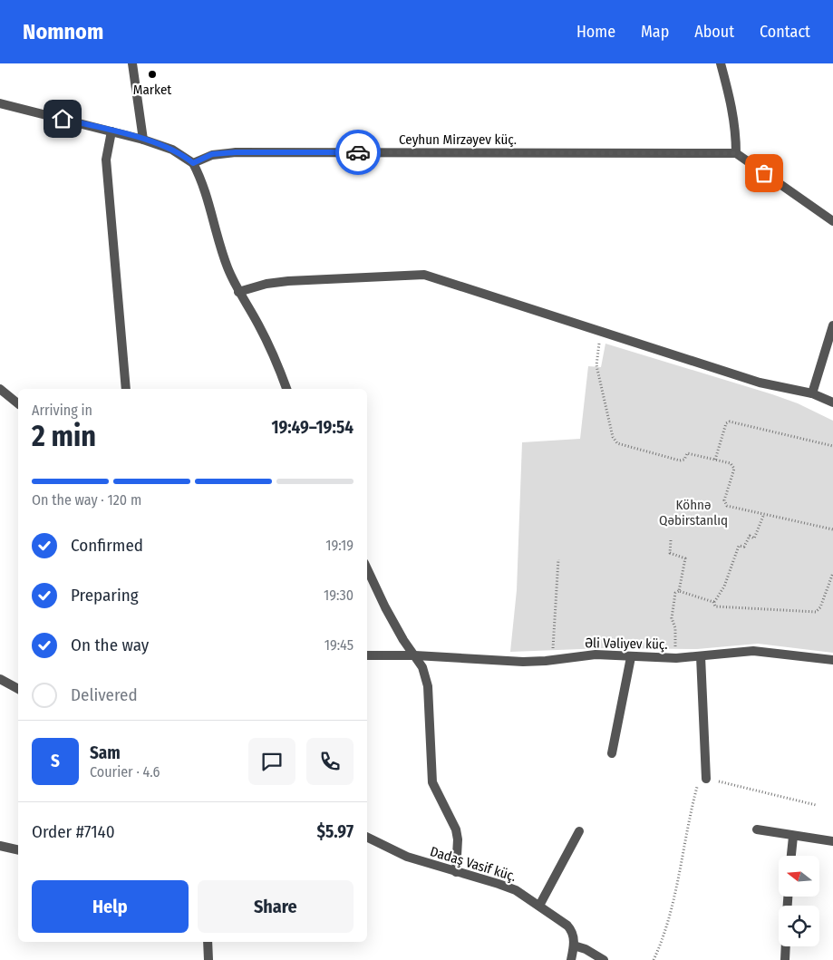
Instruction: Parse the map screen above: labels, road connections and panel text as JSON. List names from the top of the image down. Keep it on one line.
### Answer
{"streets":{"street":["Ceyhun Mirzəyev küç.","Əli Vəliyev küç.","Dadaş Vasif küç."]},"parks":["Köhnə Qəbirstanlıq"],"places":["Market"],"north":"left","page":{"header":"Nomnom","nav":["Home","Map","About","Contact"],"heading":["2 min","Arriving in","19:49–19:54"],"panel":["Sam","Courier · 4.6","Order #7140","$5.97"],"bar":"On the way · 120 m","list":[["Confirmed","19:19"],["Preparing","19:30"],["On the way","19:45"],"Delivered"],"round":"S","buttons":["Help","Share"]}}
